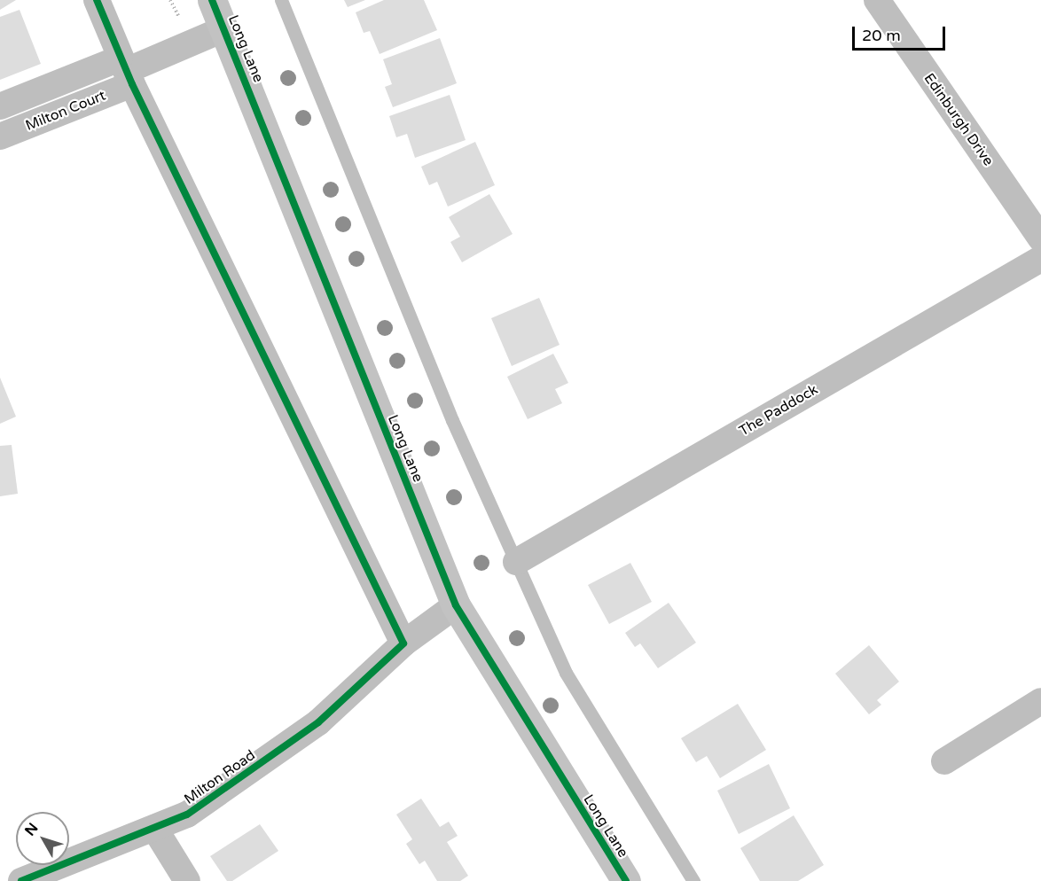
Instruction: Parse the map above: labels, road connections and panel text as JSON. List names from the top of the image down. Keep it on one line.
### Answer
{"streets":{"main road":["Long Lane"],"street":["Milton Court","Edinburgh Drive","The Paddock","Milton Road"]},"crossings":[["Long Lane","Milton Court"],["Long Lane","Milton Road"]],"scale_bar":"20 m","north":"top left"}
